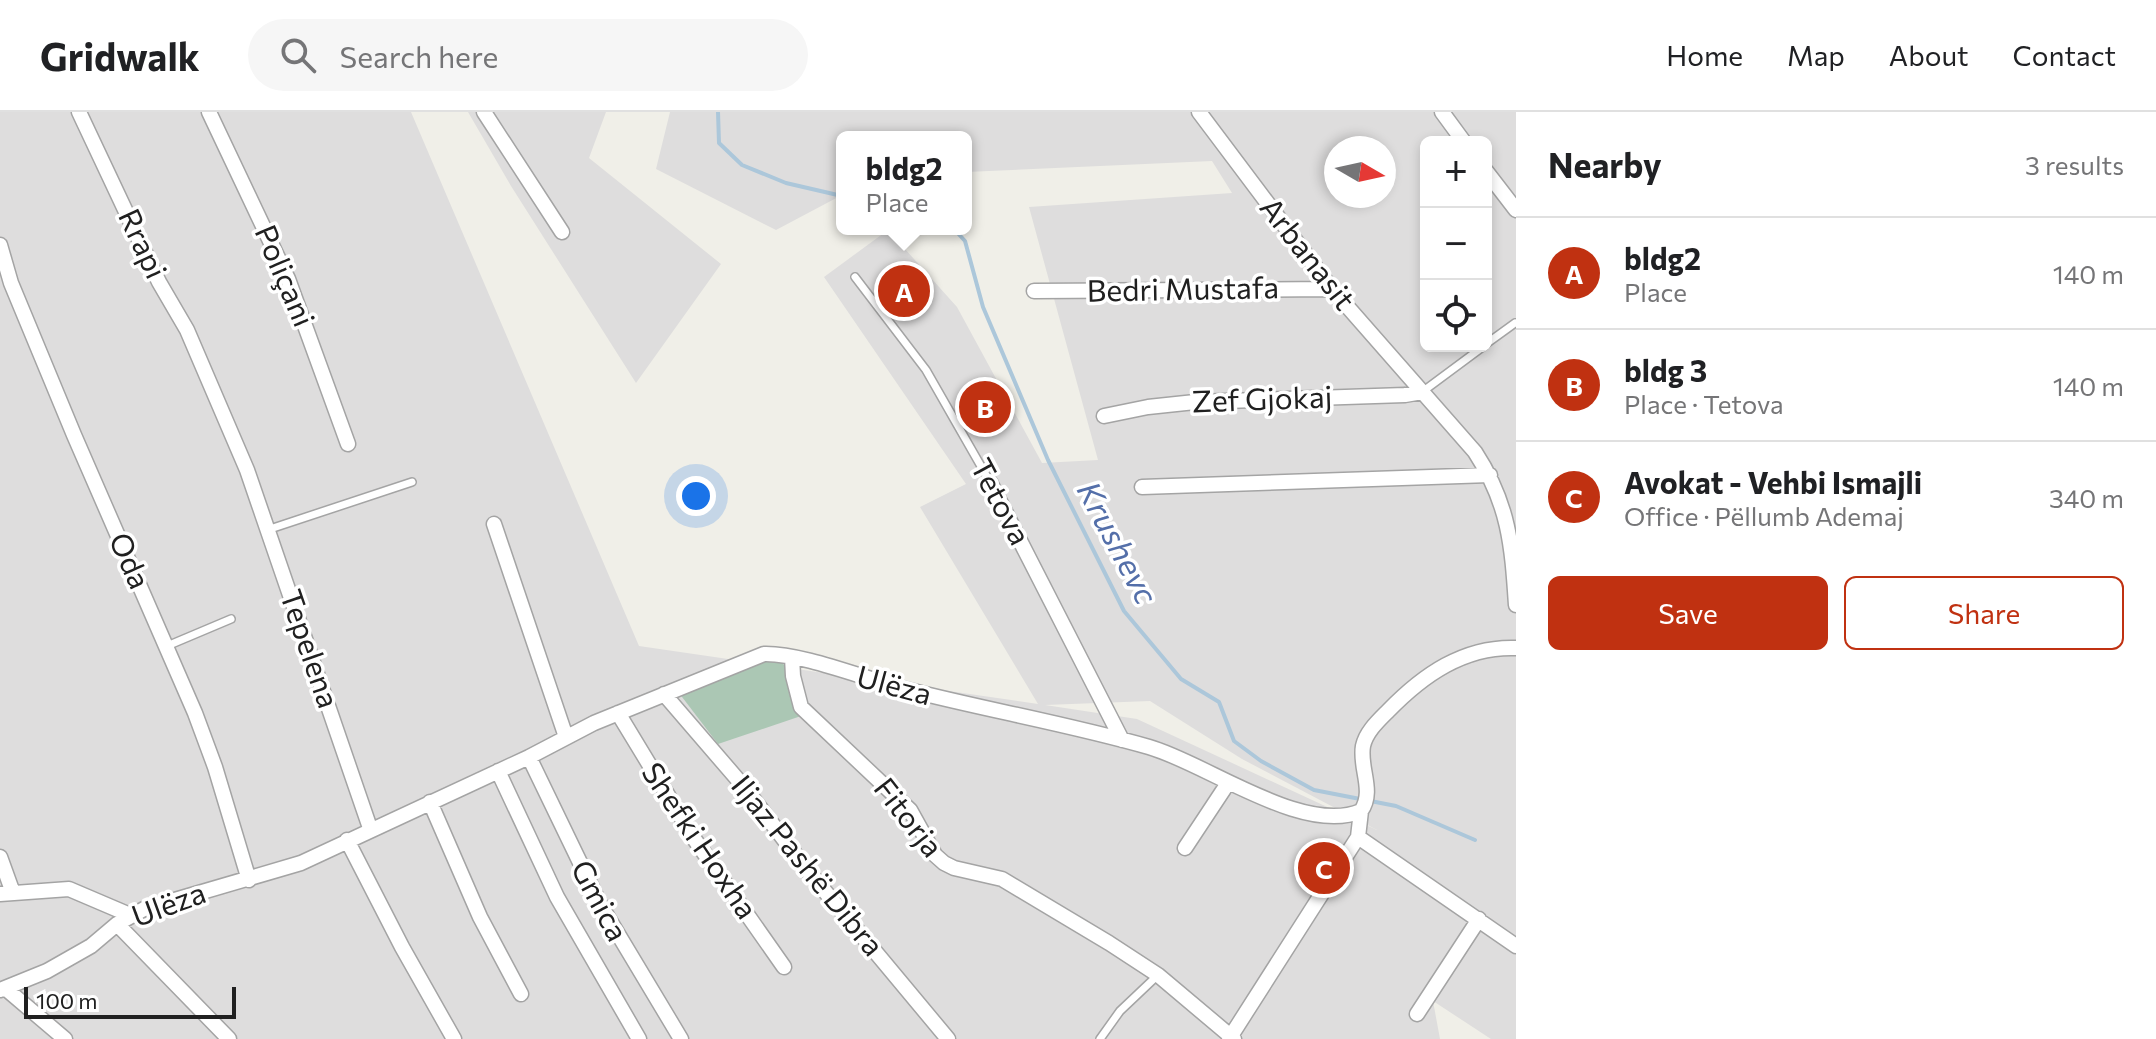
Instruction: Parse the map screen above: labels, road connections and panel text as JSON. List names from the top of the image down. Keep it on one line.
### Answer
{"streets":{"street":["Rrapi","Arbanasit","Poliçani","Bedri Mustafa","Zef Gjokaj","Tetova","Oda","Tepelena","Ulëza","Fitorja","Shefki Hoxha","Iljaz Pashë Dibra","Gmica"]},"crossings":[["Rrapi","Tepelena"],["Arbanasit","Bedri Mustafa"],["Arbanasit","Zef Gjokaj"],["Tetova","Ulëza"],["Oda","Ulëza"],["Tepelena","Ulëza"],["Ulëza","Fitorja"],["Ulëza","Shefki Hoxha"],["Ulëza","Iljaz Pashë Dibra"],["Ulëza","Gmica"]],"water":["Krushevc"],"scale_bar":"100 m","north":"right","page":{"header":"Gridwalk","search":"Search here","nav":["Home","Map","About","Contact"],"heading":["Nearby","3 results"],"popup":["bldg2","Place"],"map_buttons":["+","−"],"list":[{"mark":"A","name":"bldg2","note":"Place","value":"140 m"},{"mark":"B","name":"bldg 3","note":"Place · Tetova","value":"140 m"},{"mark":"C","name":"Avokat - Vehbi Ismajli","note":"Office · Pëllumb Ademaj","value":"340 m"}],"pins":["A","B","C"],"buttons":["Save","Share"],"scale":"100 m"}}
